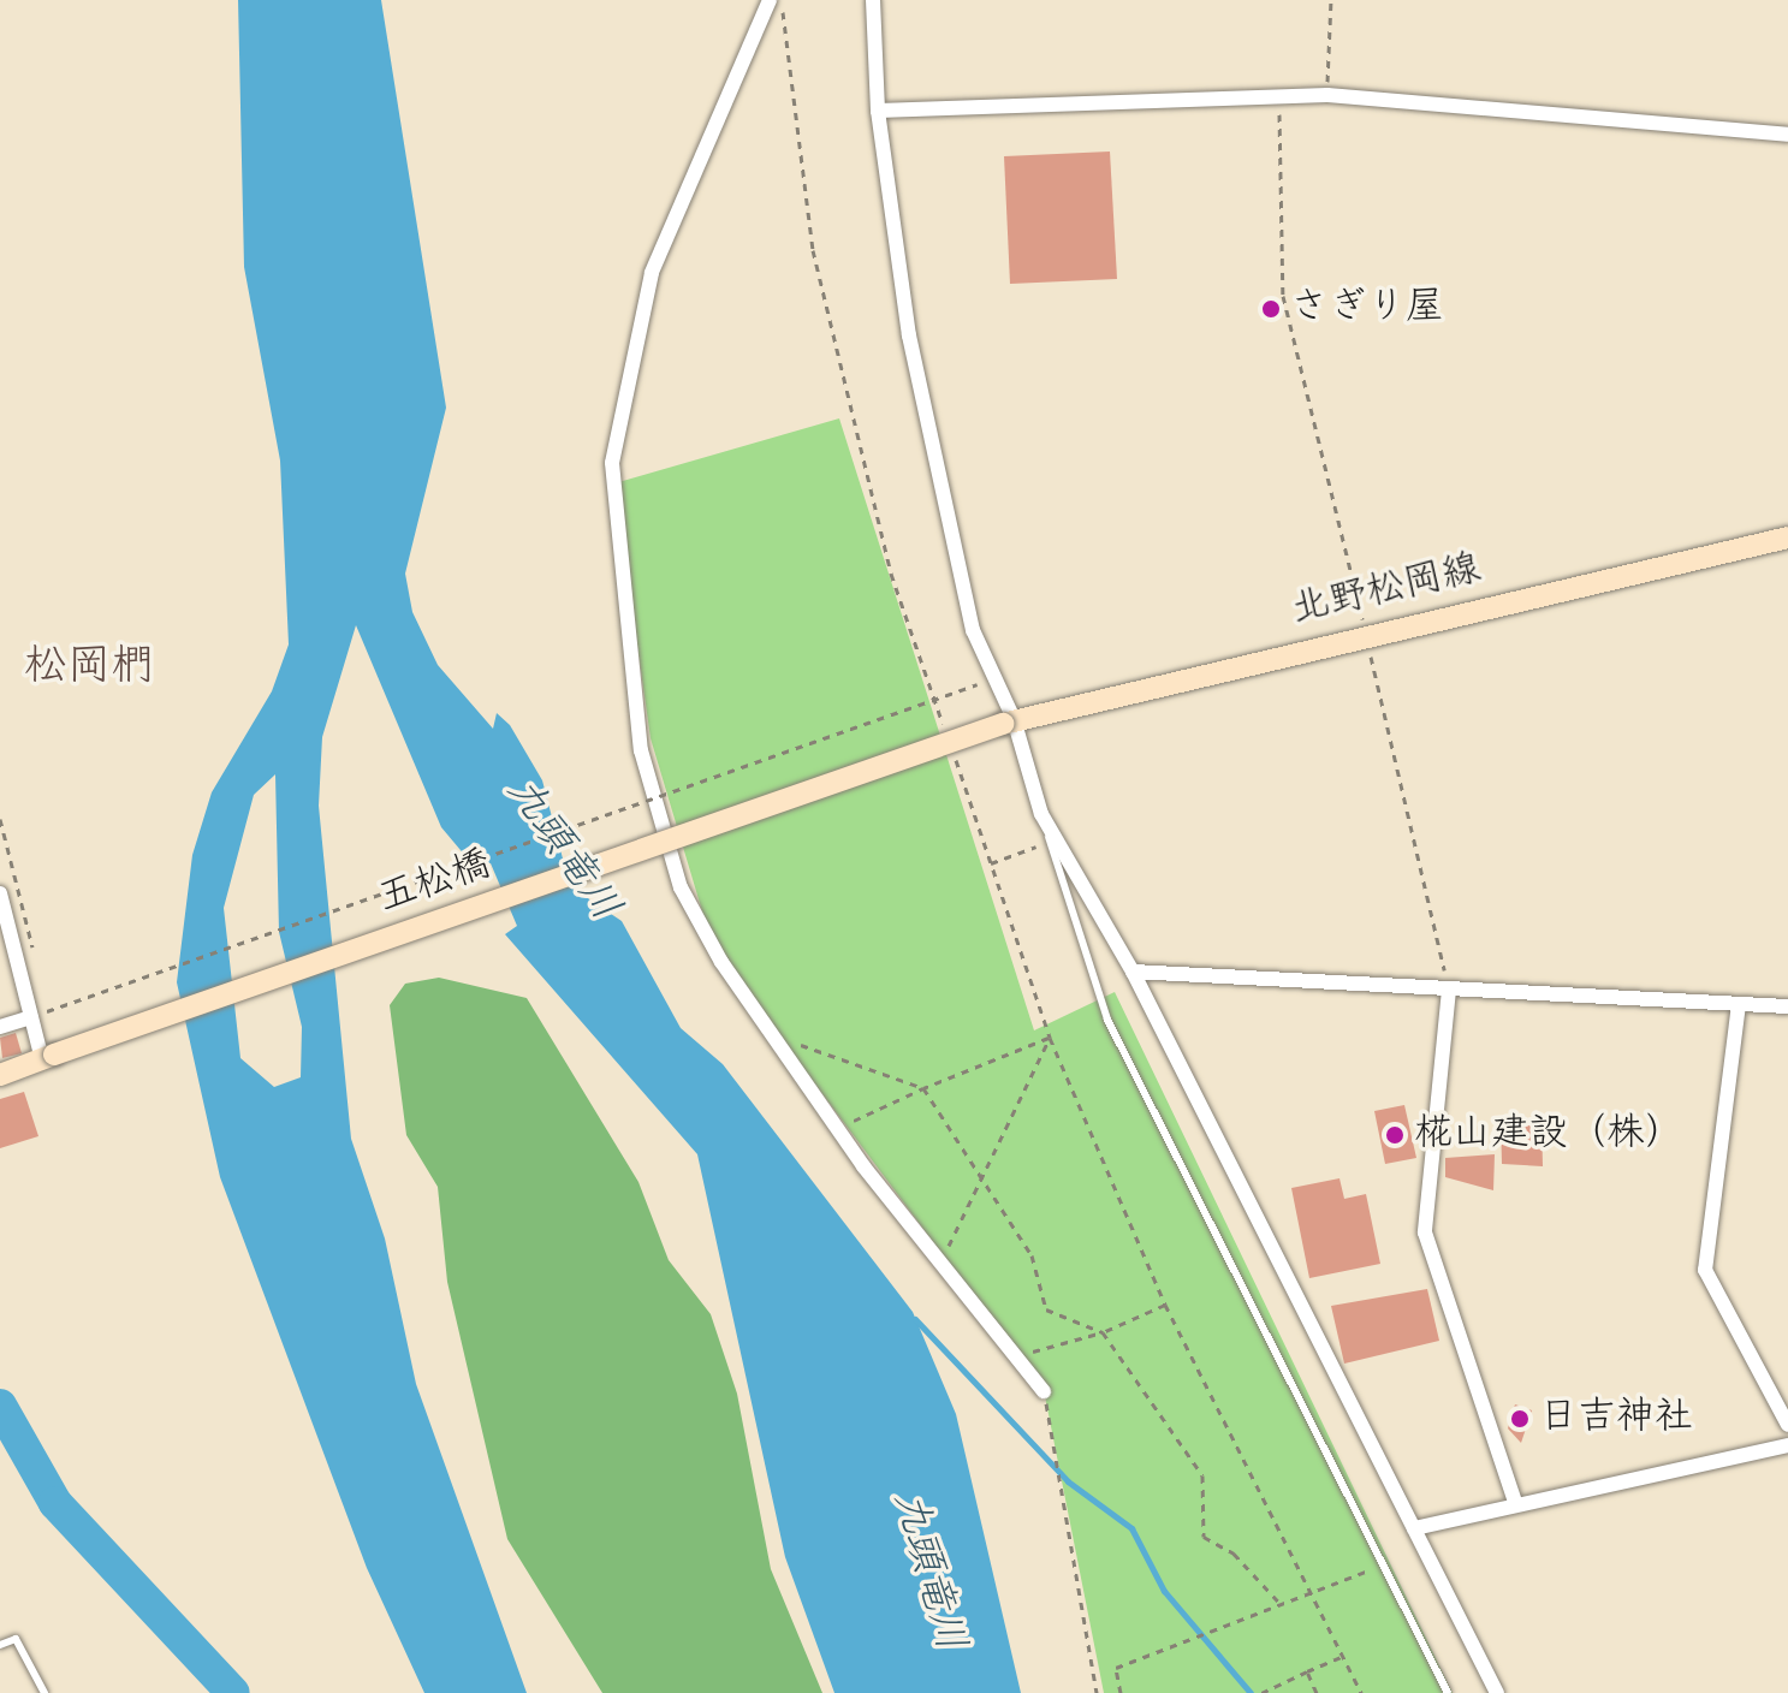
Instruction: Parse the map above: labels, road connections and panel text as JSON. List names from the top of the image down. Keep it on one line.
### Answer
{"streets":{"main road":["北野松岡線","五松橋"]},"crossings":[["北野松岡線","五松橋"]],"districts":["松岡椚"],"water":["九頭竜川"],"places":["さぎり屋","椛山建設（株）","日吉神社"]}
